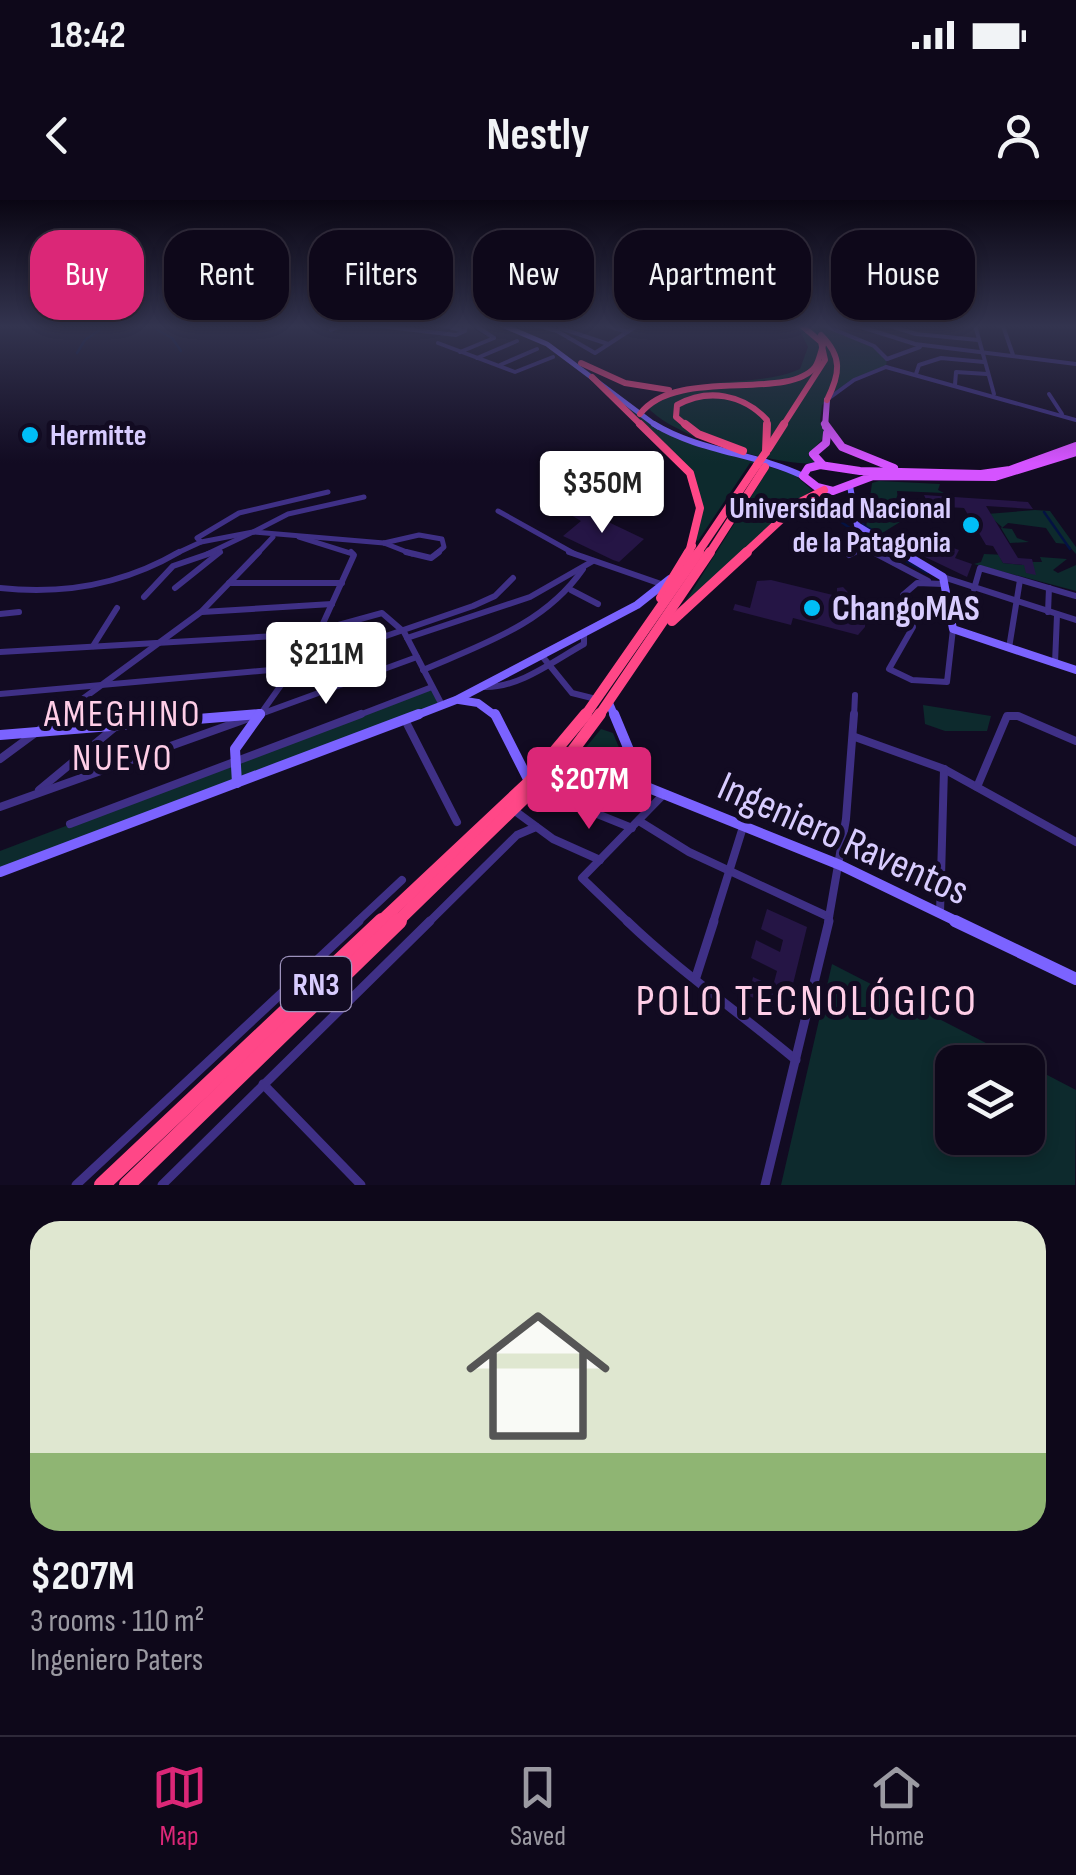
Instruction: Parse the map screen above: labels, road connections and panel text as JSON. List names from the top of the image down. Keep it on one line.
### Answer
{"streets":{"highway":["RN3"],"main road":["Ingeniero Raventos"]},"districts":["AMEGHINO NUEVO","POLO TECNOLÓGICO"],"places":["Hermitte","Universidad Nacional de la Patagonia","ChangoMAS"],"page":{"status":"18:42","header":"Nestly","chip":["Buy","Rent","Filters","New","Apartment","House"],"price":["$350M","$211M","$207M"],"list":[{"name":"$207M","note":"3 rooms · 110 m² · Ingeniero Paters"}],"tabs":["Map","Saved","Home"]}}
